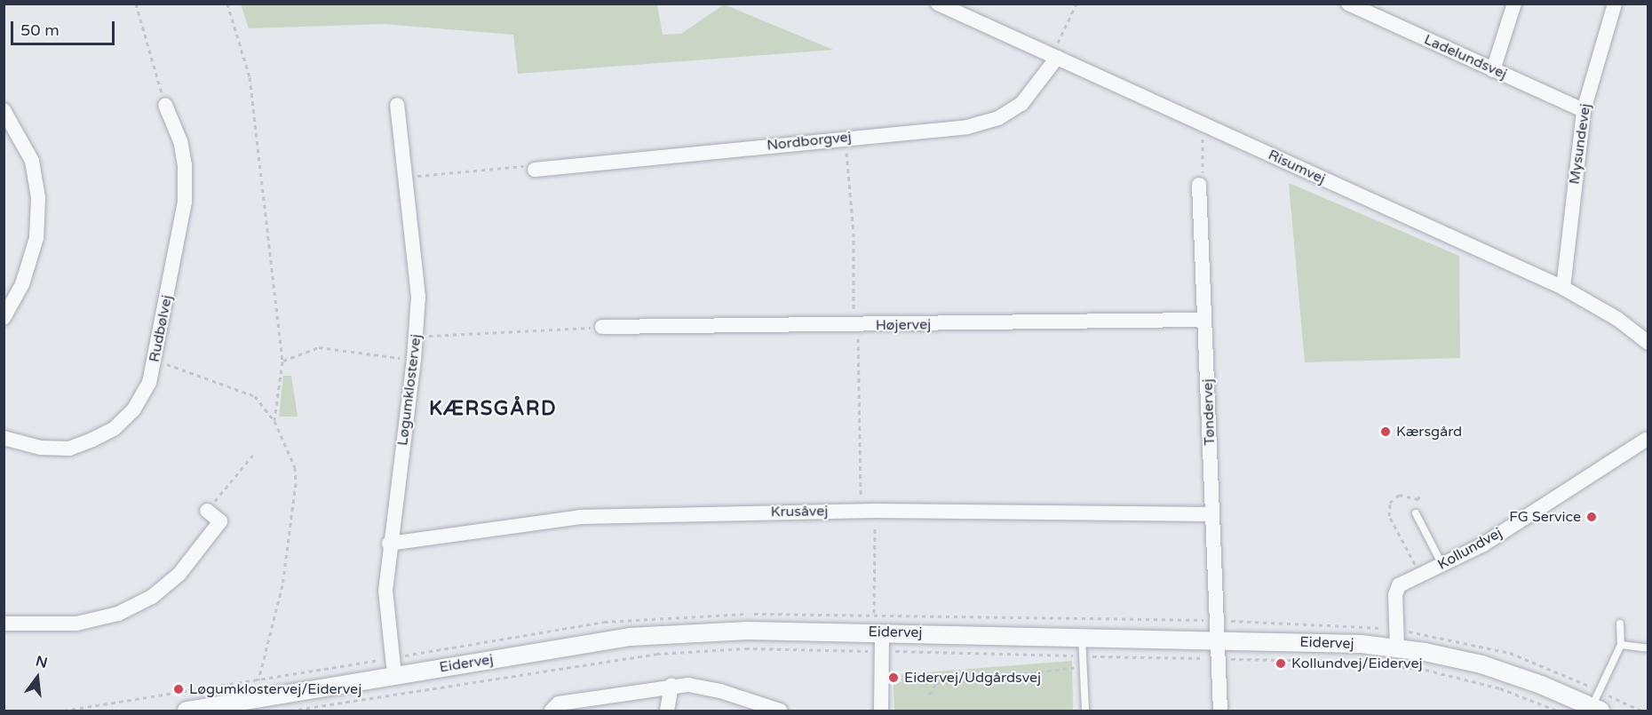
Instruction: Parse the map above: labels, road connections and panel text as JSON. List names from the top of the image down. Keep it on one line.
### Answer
{"streets":{"street":["Ladelundsvej","Nordborgvej","Mysundevej","Risumvej","Højervej","Rudbølvej","Løgumklostervej","Tøndervej","Krusåvej","Kollundvej","Eidervej"]},"crossings":[["Ladelundsvej","Mysundevej"],["Nordborgvej","Risumvej"],["Mysundevej","Risumvej"],["Højervej","Tøndervej"],["Løgumklostervej","Krusåvej"],["Løgumklostervej","Eidervej"],["Tøndervej","Krusåvej"],["Tøndervej","Eidervej"],["Kollundvej","Eidervej"]],"districts":["KÆRSGÅRD"],"places":["Kærsgård","FG Service","Kollundvej/Eidervej","Eidervej/Udgårdsvej","Løgumklostervej/Eidervej"],"scale_bar":"50 m","north":"top"}
